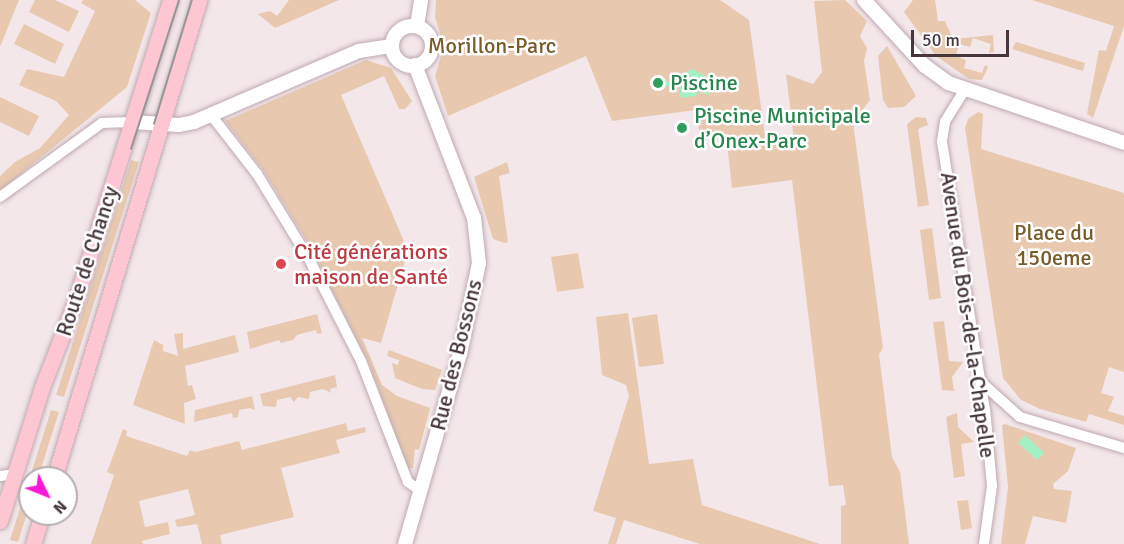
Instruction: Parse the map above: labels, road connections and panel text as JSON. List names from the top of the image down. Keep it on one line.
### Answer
{"streets":{"main road":["Route de Chancy"],"street":["Avenue du Bois-de-la-Chapelle","Rue des Bossons"]},"parks":["Morillon-Parc","Place du 150eme"],"places":["Piscine","Piscine Municipale d’Onex-Parc","Cité générations maison de Santé"],"scale_bar":"50 m","north":"bottom right"}
